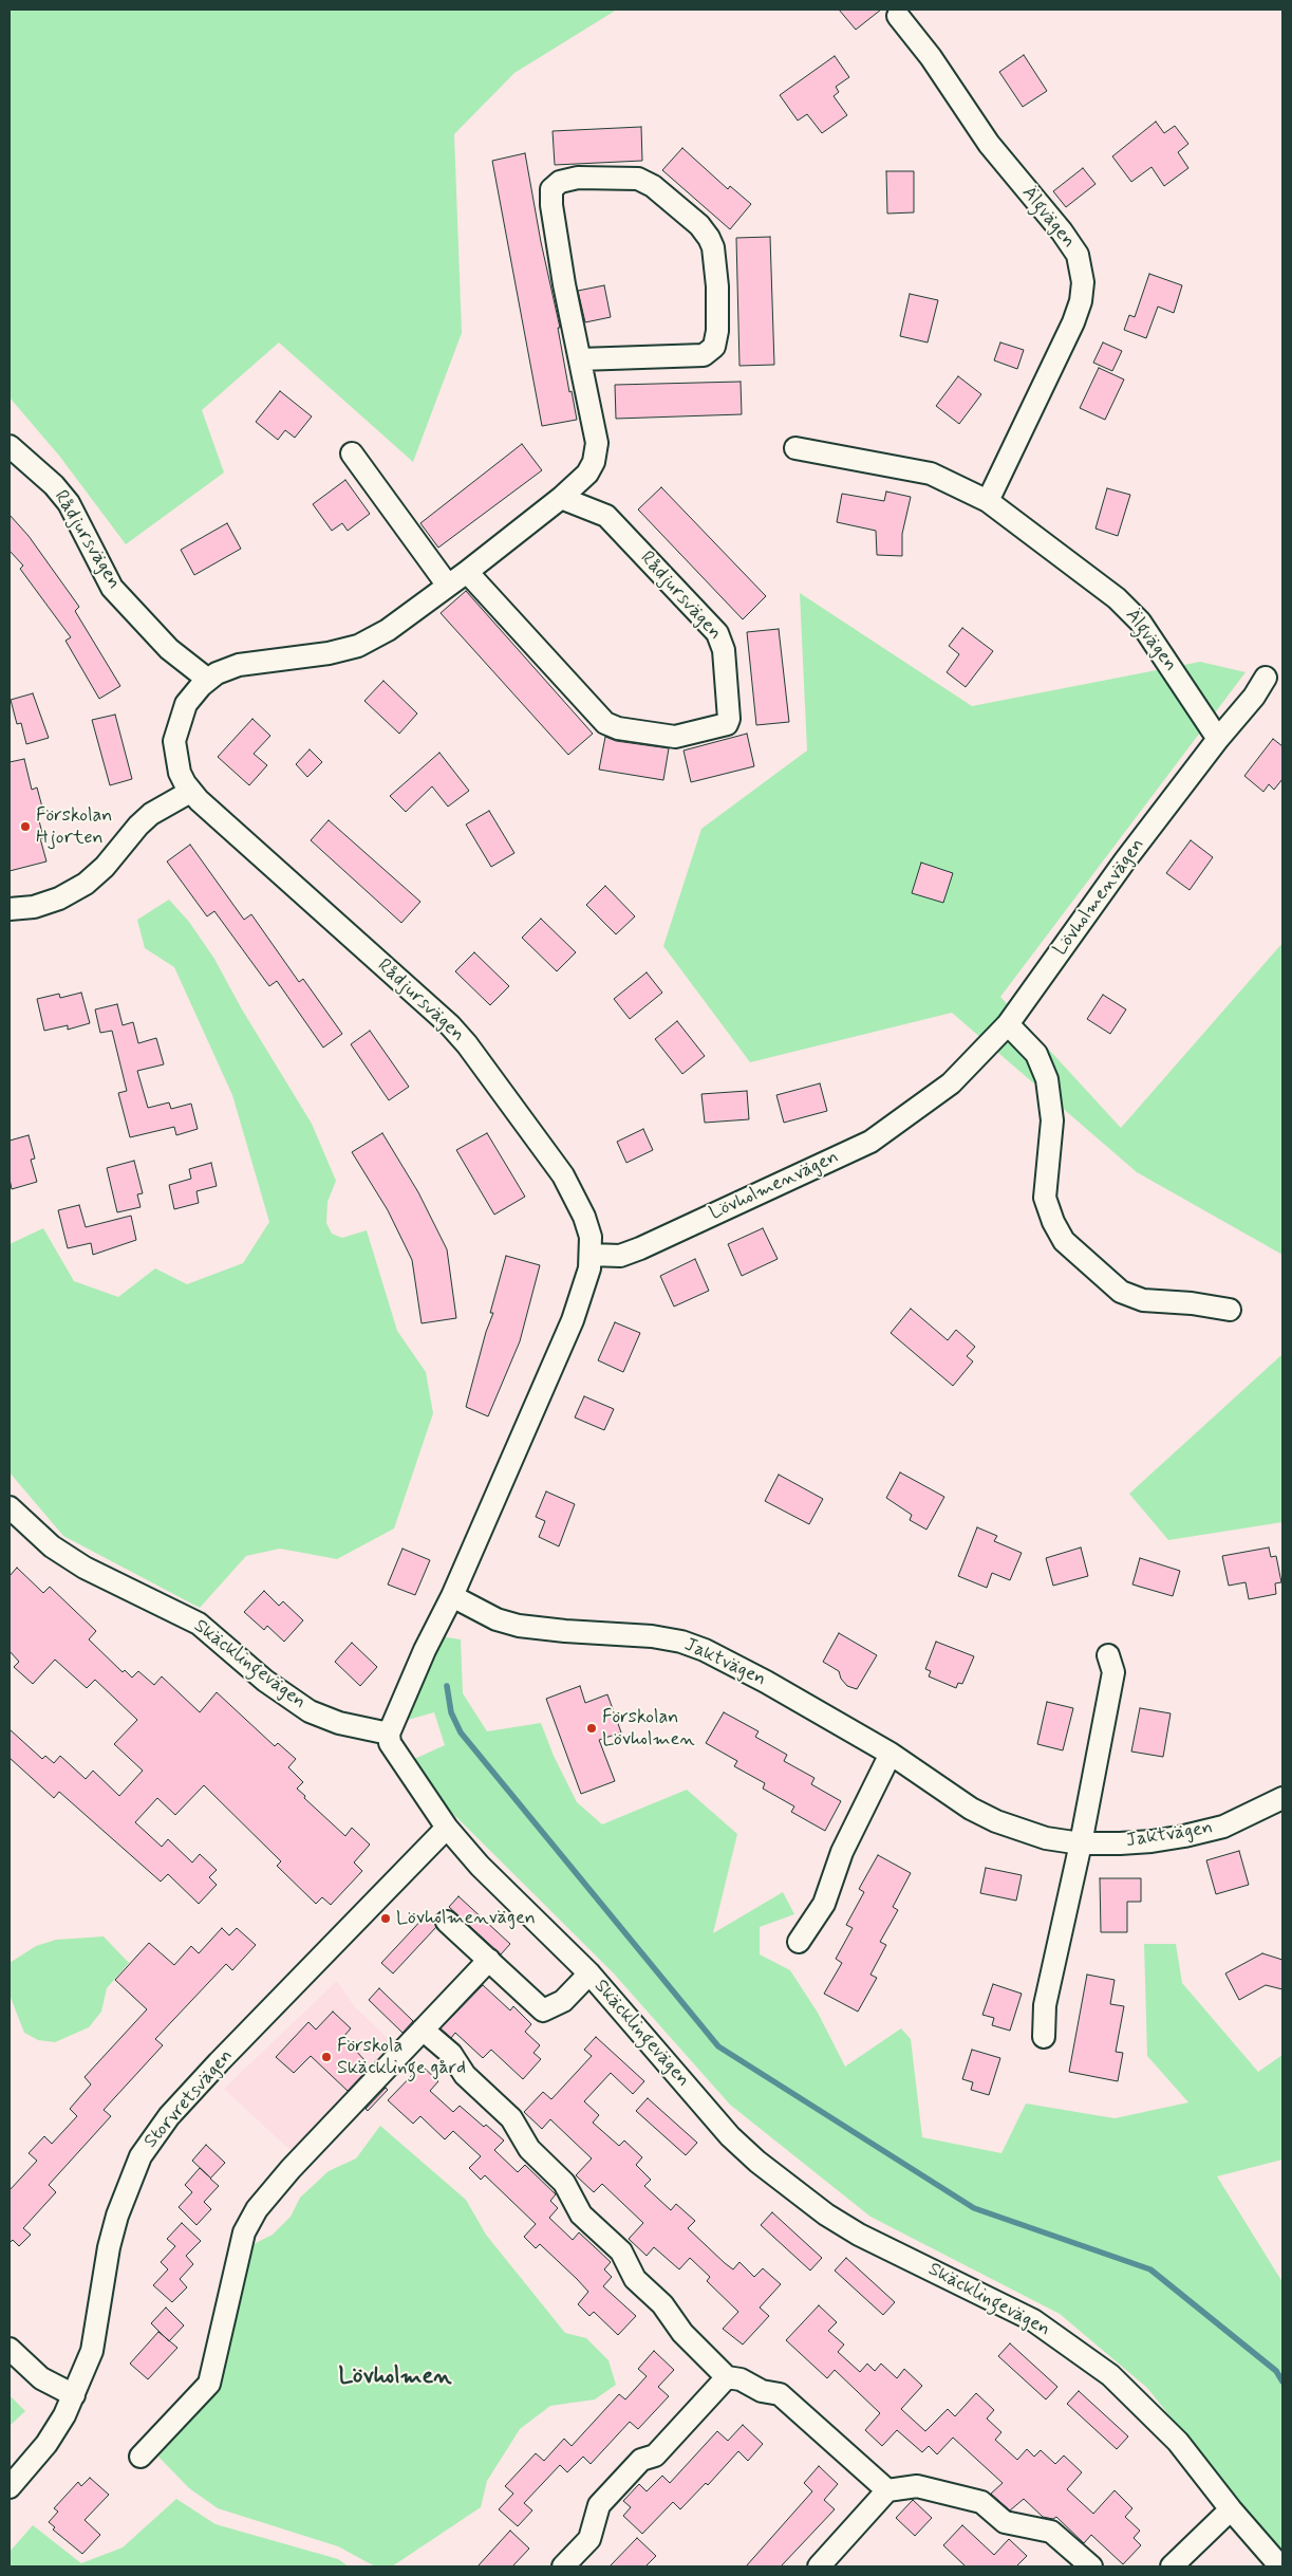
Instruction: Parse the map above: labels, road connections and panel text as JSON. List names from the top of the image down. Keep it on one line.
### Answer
{"streets":{"street":["Älgvägen","Rådjursvägen","Lövholmenvägen","Jaktvägen","Skäcklingevägen","Storvretsvägen"]},"crossings":[["Älgvägen","Lövholmenvägen"],["Rådjursvägen","Lövholmenvägen"],["Skäcklingevägen","Storvretsvägen"]],"districts":["Lövholmen"],"places":["Förskolan Hjorten","Förskolan Lövholmen","Lövholmenvägen","Förskola Skäcklinge gård"]}
